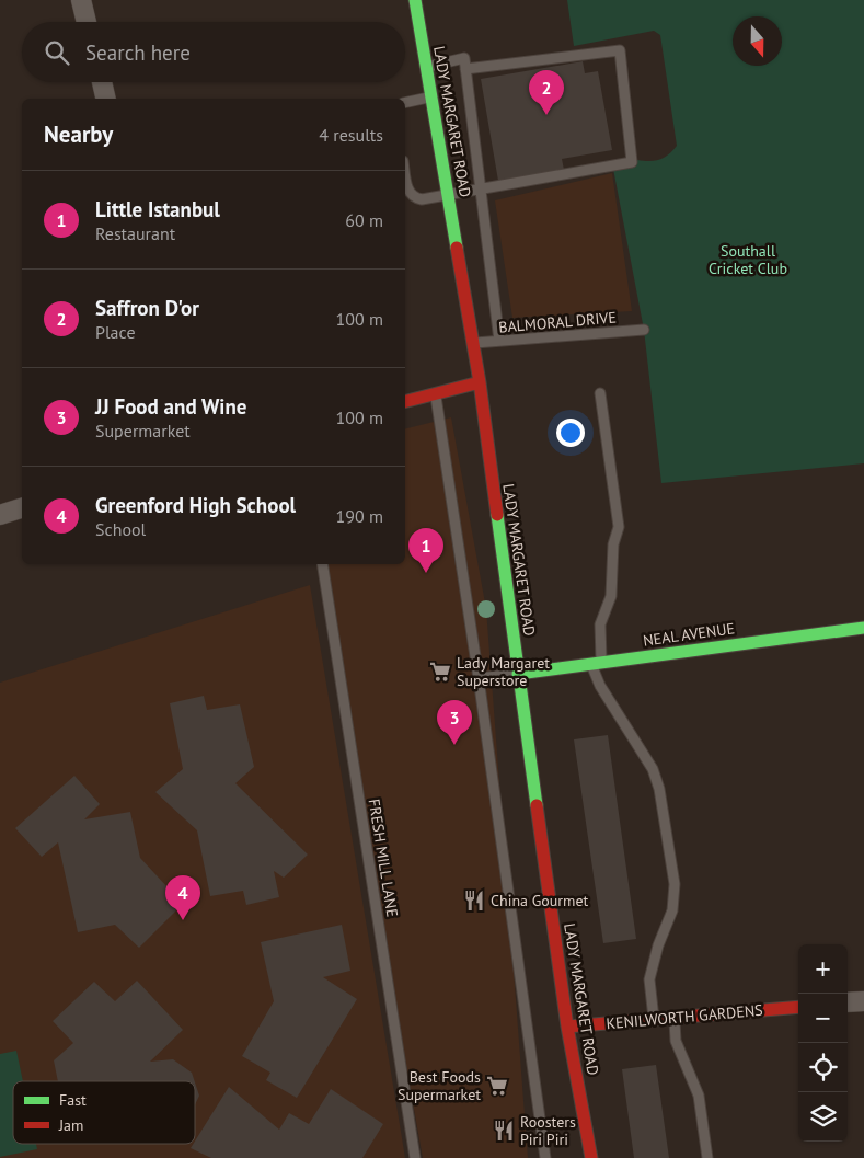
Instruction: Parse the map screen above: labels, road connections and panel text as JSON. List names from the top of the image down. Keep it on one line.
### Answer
{"streets":{"street":["LADY MARGARET ROAD","NEAL AVENUE","KENILWORTH GARDENS"],"lane":["BALMORAL DRIVE","FRESH MILL LANE"]},"crossings":[["LADY MARGARET ROAD","BALMORAL DRIVE"],["LADY MARGARET ROAD","NEAL AVENUE"],["LADY MARGARET ROAD","KENILWORTH GARDENS"]],"parks":["Southall Cricket Club"],"places":{"supermarket":["Lady Margaret Superstore","Best Foods Supermarket"],"restaurant":["China Gourmet","Roosters Piri Piri"]},"legend":["Fast","Jam"],"north":"bottom","page":{"search":"Search here","pins":["2","1","3","4"],"heading":["Nearby","4 results"],"list":[{"mark":"1","name":"Little Istanbul","note":"Restaurant","value":"60 m"},{"mark":"2","name":"Saffron D'or","note":"Place","value":"100 m"},{"mark":"3","name":"JJ Food and Wine","note":"Supermarket","value":"100 m"},{"mark":"4","name":"Greenford High School","note":"School","value":"190 m"}],"map_buttons":["+","−"]}}
